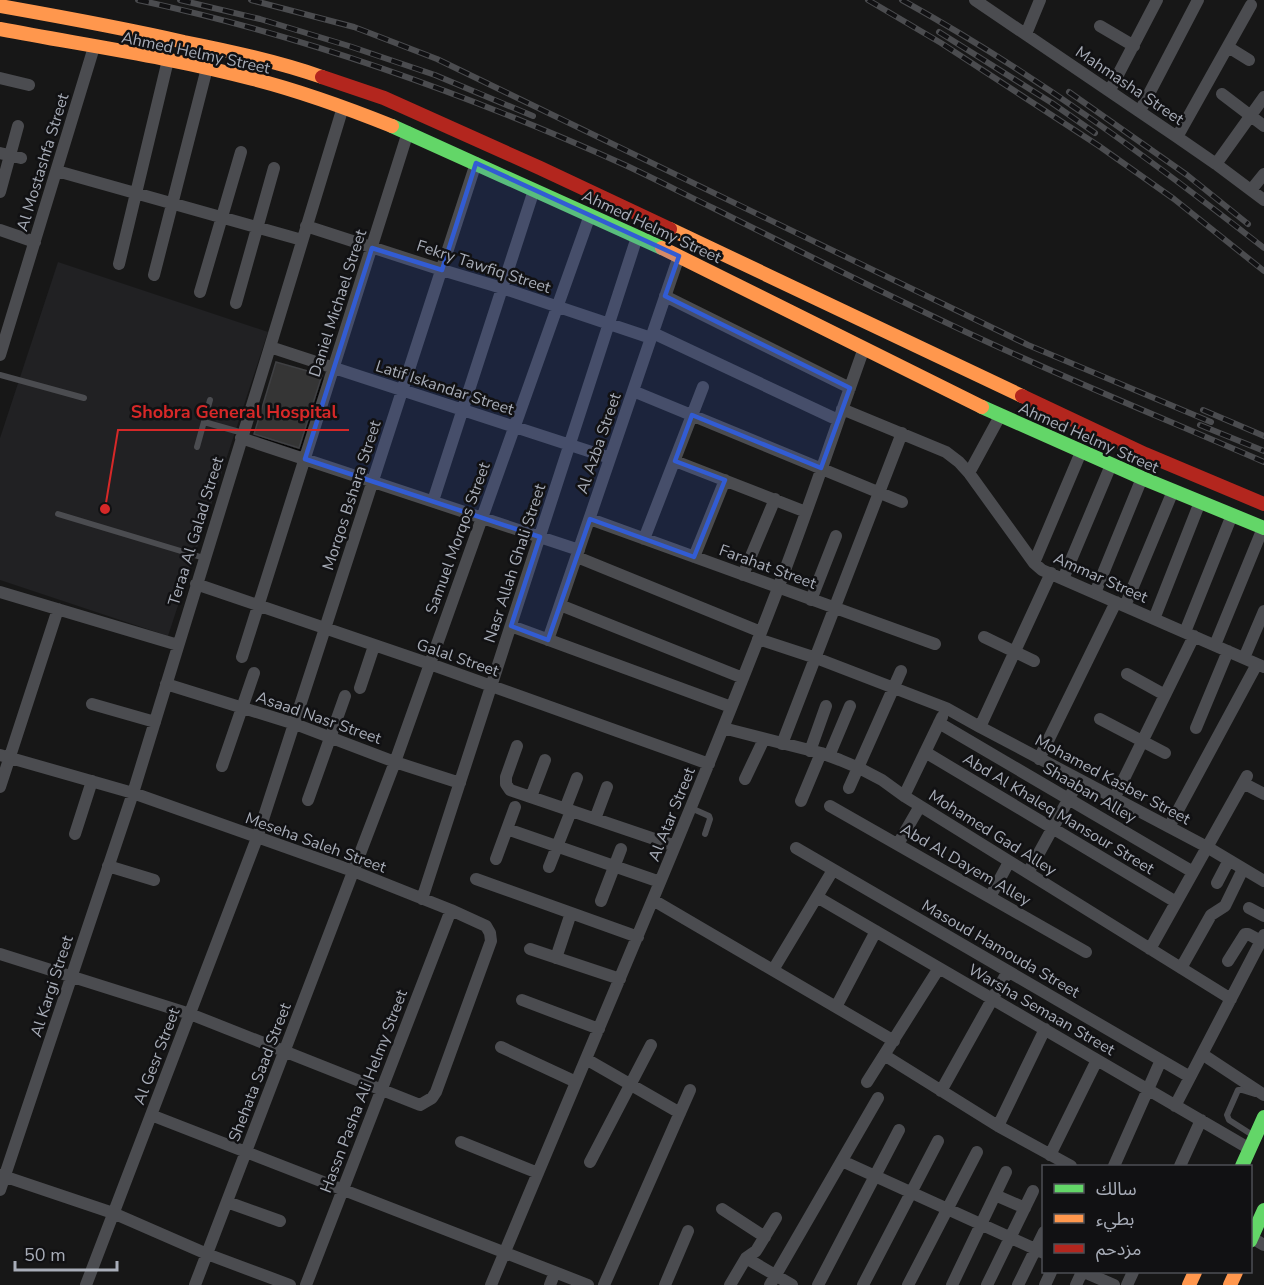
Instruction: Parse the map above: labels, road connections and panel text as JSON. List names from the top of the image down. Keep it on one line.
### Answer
{"streets":{"main road":["Ahmed Helmy Street"],"street":["Mahmasha Street","Al Mostashfa Street","Fekry Tawfiq Street","Daniel Michael Street","Latif Iskandar Street","Al Azba Street","Morqos Bshara Street","Teraa Al Galad Street","Samuel Morqos Street","Nasr Allah Ghali Street","Farahat Street","Ammar Street","Galal Street","Asaad Nasr Street","Mohamed Kasber Street","Shaaban Alley","Abd Al Khaleq Mansour Street","Al Atar Street","Mohamed Gad Alley","Meseha Saleh Street","Abd Al Dayem Alley","Masoud Hamouda Street","Al Kargi Street","Warsha Semaan Street","Al Gesr Street","Shehata Saad Street","Hassn Pasha Ali Helmy Street"]},"crossings":[["Ahmed Helmy Street","Al Mostashfa Street"],["Ahmed Helmy Street","Daniel Michael Street"],["Ahmed Helmy Street","Al Azba Street"],["Ahmed Helmy Street","Morqos Bshara Street"],["Ahmed Helmy Street","Teraa Al Galad Street"],["Ahmed Helmy Street","Samuel Morqos Street"],["Ahmed Helmy Street","Nasr Allah Ghali Street"],["Ahmed Helmy Street","Al Atar Street"],["Fekry Tawfiq Street","Daniel Michael Street"],["Fekry Tawfiq Street","Al Azba Street"],["Fekry Tawfiq Street","Morqos Bshara Street"],["Fekry Tawfiq Street","Teraa Al Galad Street"],["Fekry Tawfiq Street","Samuel Morqos Street"],["Fekry Tawfiq Street","Nasr Allah Ghali Street"],["Fekry Tawfiq Street","Ammar Street"],["Fekry Tawfiq Street","Al Atar Street"],["Daniel Michael Street","Latif Iskandar Street"],["Daniel Michael Street","Galal Street"],["Daniel Michael Street","Mohamed Kasber Street"],["Latif Iskandar Street","Al Azba Street"],["Latif Iskandar Street","Morqos Bshara Street"],["Latif Iskandar Street","Teraa Al Galad Street"],["Latif Iskandar Street","Samuel Morqos Street"],["Latif Iskandar Street","Nasr Allah Ghali Street"],["Al Azba Street","Farahat Street"],["Al Azba Street","Mohamed Kasber Street"],["Morqos Bshara Street","Galal Street"],["Morqos Bshara Street","Asaad Nasr Street"],["Morqos Bshara Street","Mohamed Kasber Street"],["Morqos Bshara Street","Meseha Saleh Street"],["Morqos Bshara Street","Al Gesr Street"],["Teraa Al Galad Street","Galal Street"],["Teraa Al Galad Street","Asaad Nasr Street"],["Teraa Al Galad Street","Mohamed Kasber Street"],["Teraa Al Galad Street","Meseha Saleh Street"],["Teraa Al Galad Street","Al Kargi Street"],["Samuel Morqos Street","Galal Street"],["Samuel Morqos Street","Asaad Nasr Street"],["Samuel Morqos Street","Mohamed Kasber Street"],["Samuel Morqos Street","Meseha Saleh Street"],["Samuel Morqos Street","Shehata Saad Street"],["Nasr Allah Ghali Street","Galal Street"],["Nasr Allah Ghali Street","Asaad Nasr Street"],["Nasr Allah Ghali Street","Mohamed Kasber Street"],["Nasr Allah Ghali Street","Meseha Saleh Street"],["Farahat Street","Al Atar Street"],["Ammar Street","Al Atar Street"],["Galal Street","Al Atar Street"],["Mohamed Kasber Street","Al Atar Street"],["Al Atar Street","Mohamed Gad Alley"],["Meseha Saleh Street","Al Kargi Street"],["Meseha Saleh Street","Al Gesr Street"],["Meseha Saleh Street","Shehata Saad Street"],["Meseha Saleh Street","Hassn Pasha Ali Helmy Street"]],"places":["Shobra General Hospital"],"legend":["سالك","بطيء","مزدحم"],"scale_bar":"50 m"}
